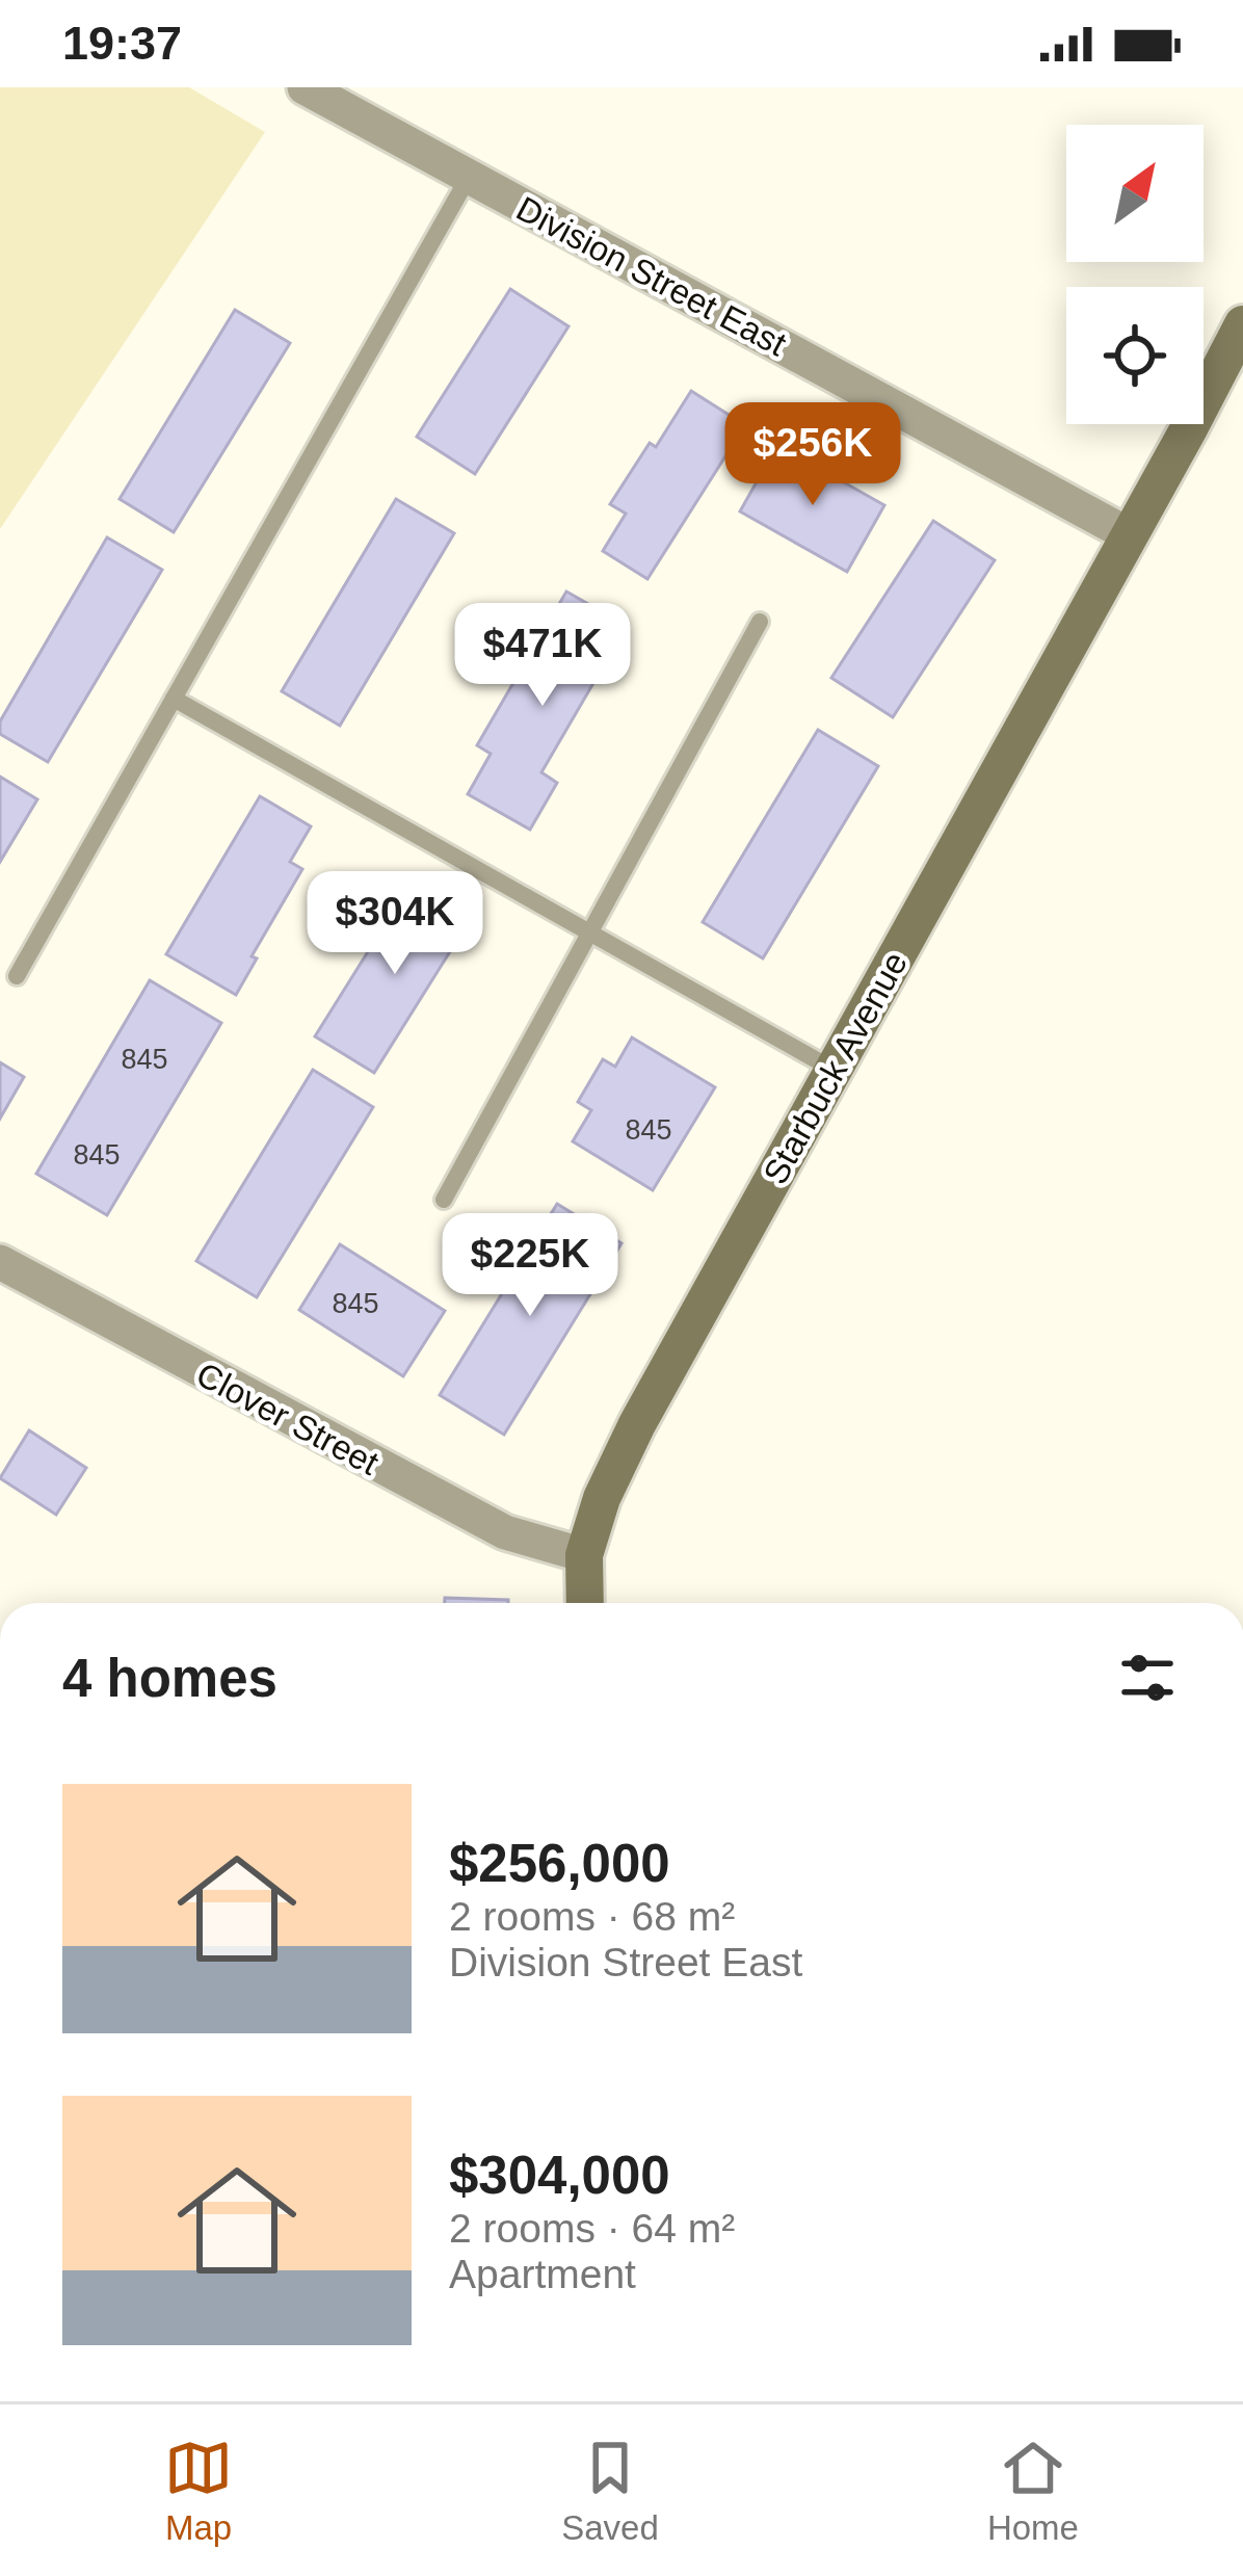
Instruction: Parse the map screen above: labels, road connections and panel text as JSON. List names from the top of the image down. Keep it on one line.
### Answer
{"streets":{"street":["Division Street East","Starbuck Avenue","Clover Street"]},"crossings":[["Division Street East","Starbuck Avenue"],["Starbuck Avenue","Clover Street"]],"house_numbers":["845","845","845","845"],"north":"top right","page":{"status":"19:37","price":["$256K","$471K","$304K","$225K"],"heading":"4 homes","list":[{"name":"$256,000","note":"2 rooms · 68 m² · Division Street East"},{"name":"$304,000","note":"2 rooms · 64 m² · Apartment"}],"tabs":["Map","Saved","Home"]}}
